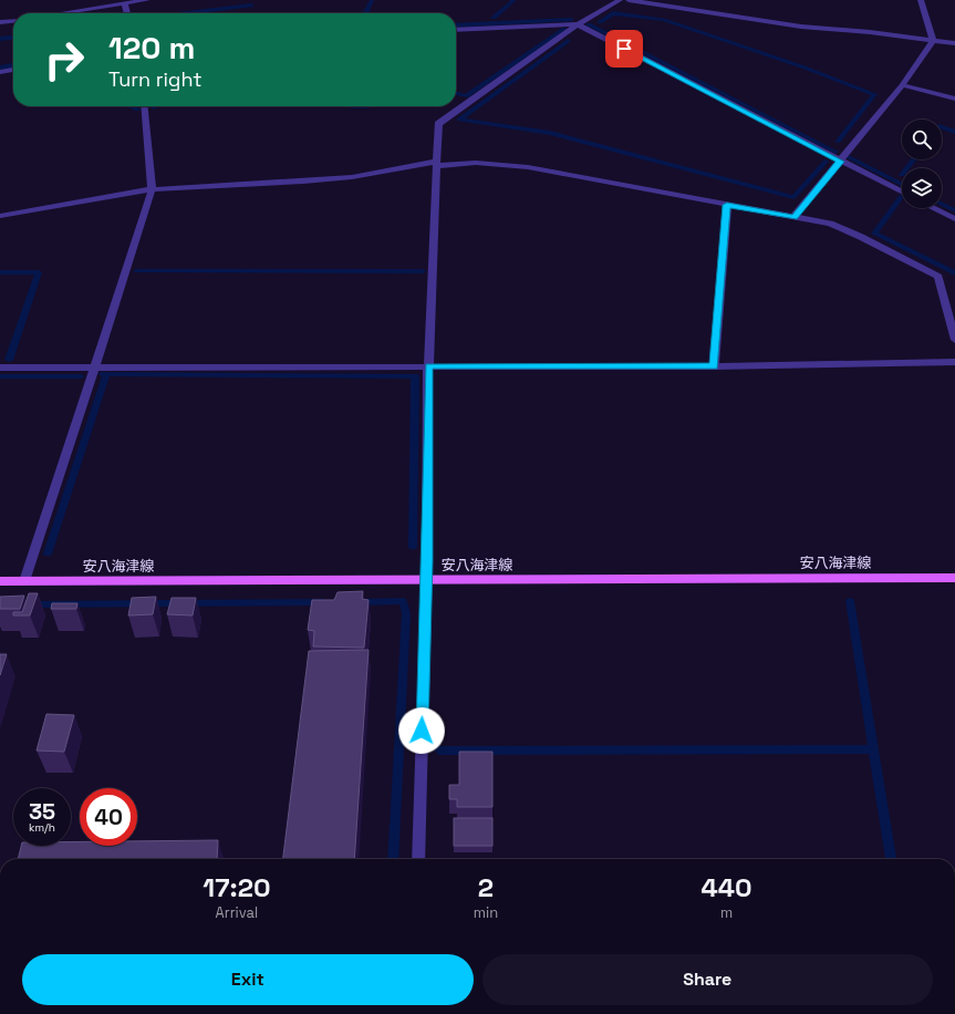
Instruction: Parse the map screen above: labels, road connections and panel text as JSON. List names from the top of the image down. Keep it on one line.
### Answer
{"streets":{"main road":["安八海津線"]},"page":{"turn":["120 m","Turn right"],"speed":"35 km/h","limit":"40","eta":["17:20","Arrival","2","min","440","m"],"buttons":["Exit","Share"]}}
